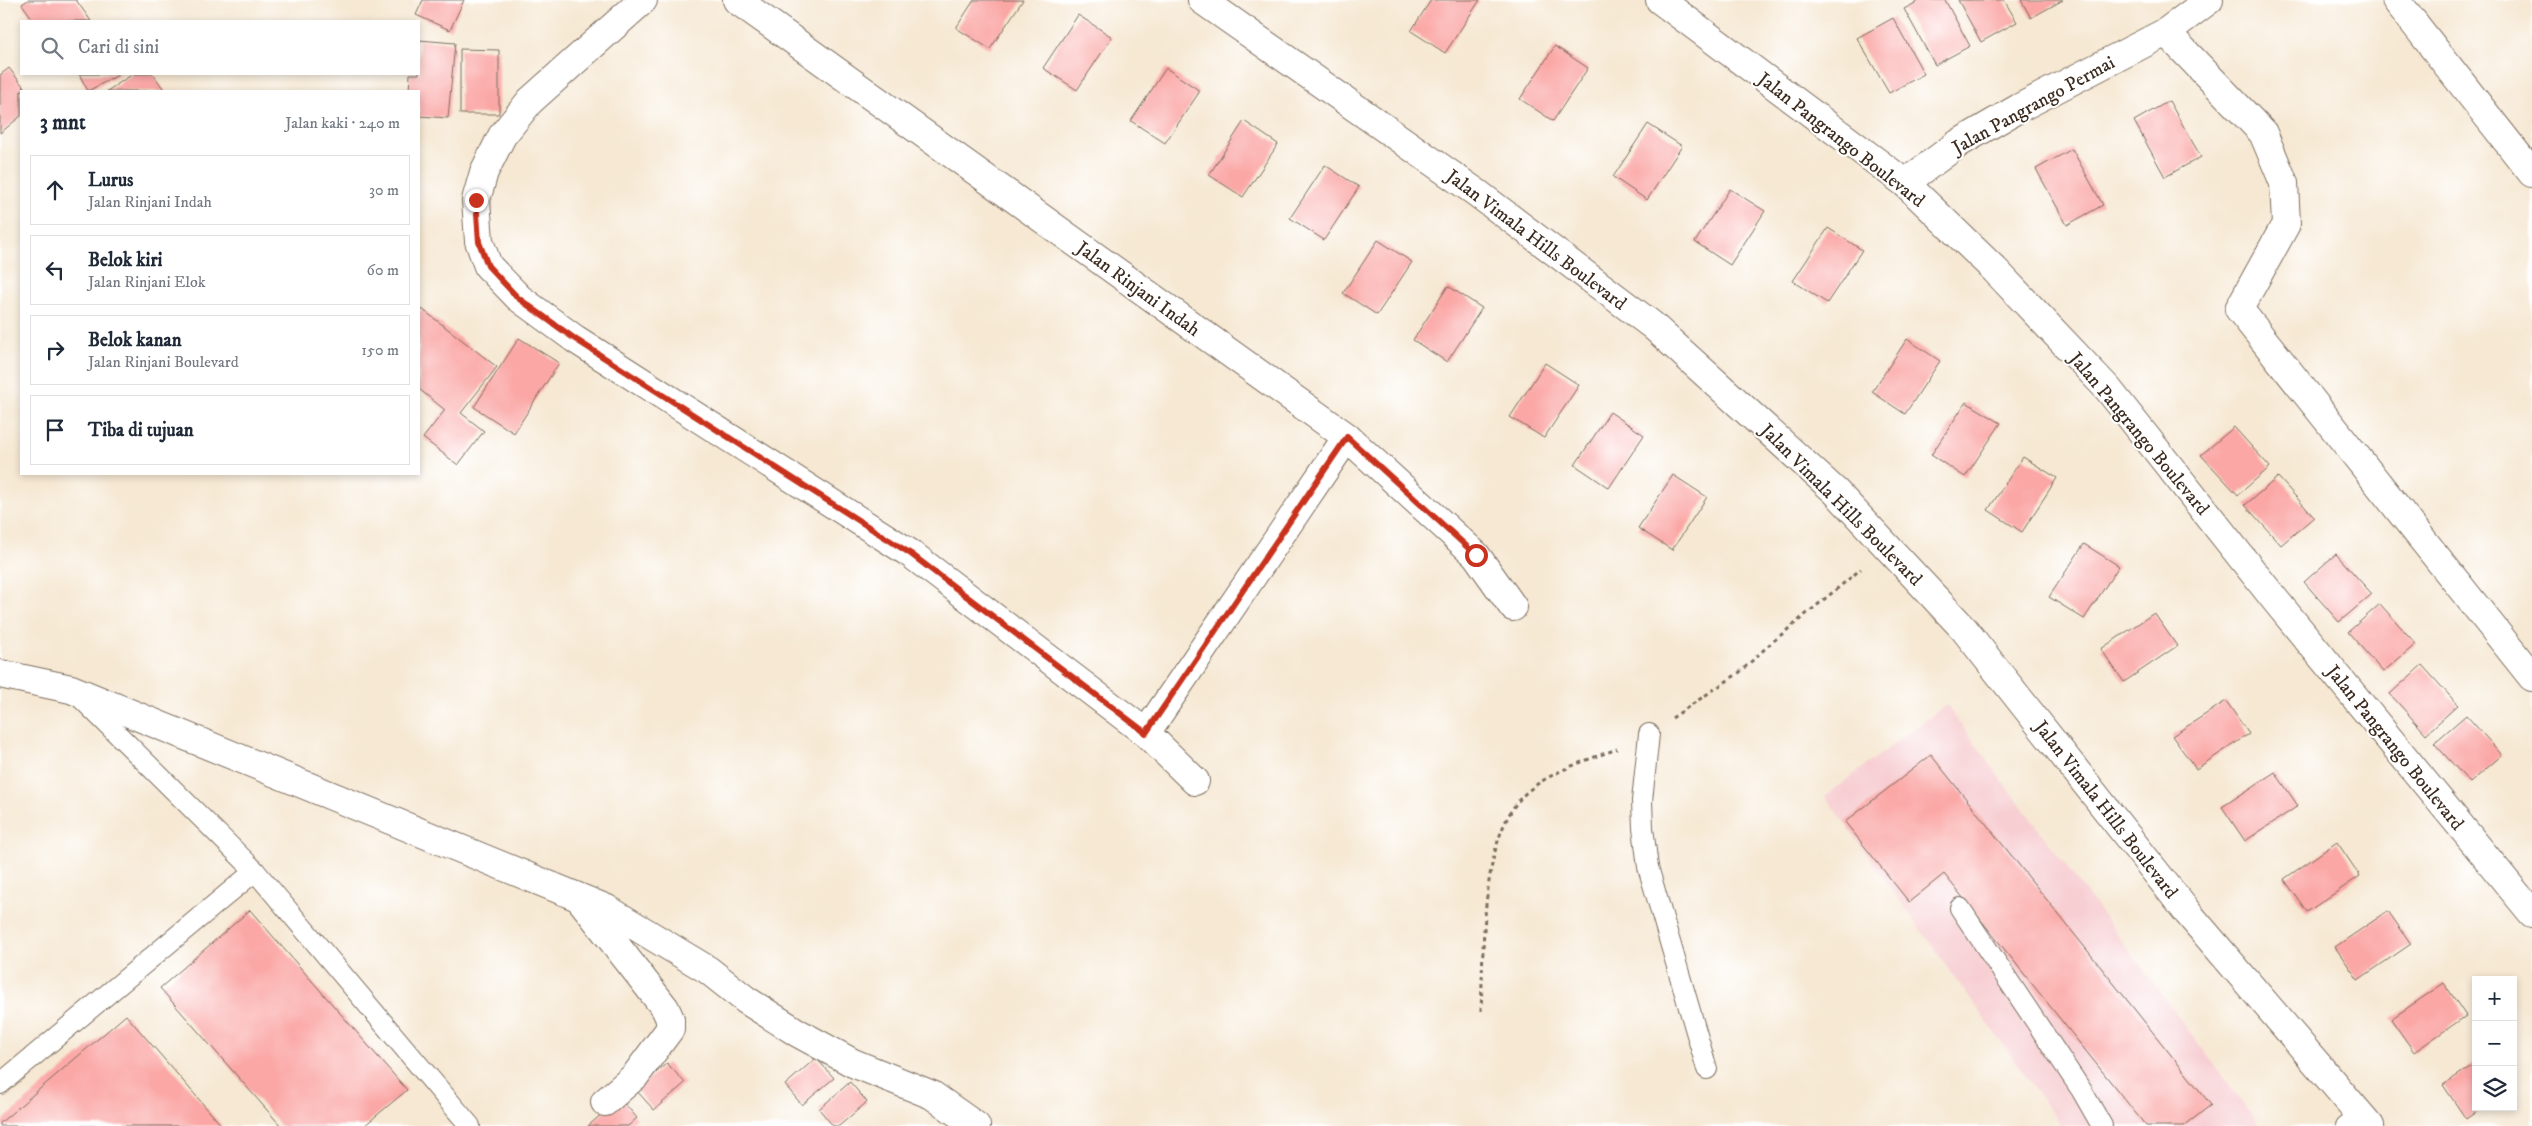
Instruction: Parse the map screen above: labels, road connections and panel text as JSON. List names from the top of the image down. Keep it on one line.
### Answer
{"streets":{"street":["Jalan Pangrango Permai","Jalan Pangrango Boulevard","Jalan Vimala Hills Boulevard","Jalan Rinjani Indah"]},"crossings":[["Jalan Pangrango Permai","Jalan Pangrango Boulevard"]],"page":{"search":"Cari di sini","heading":["3 mnt","Jalan kaki · 240 m"],"list":[["Lurus","Jalan Rinjani Indah","30 m"],["Belok kiri","Jalan Rinjani Elok","60 m"],["Belok kanan","Jalan Rinjani Boulevard","150 m"],"Tiba di tujuan"],"map_buttons":["+","−"]}}
